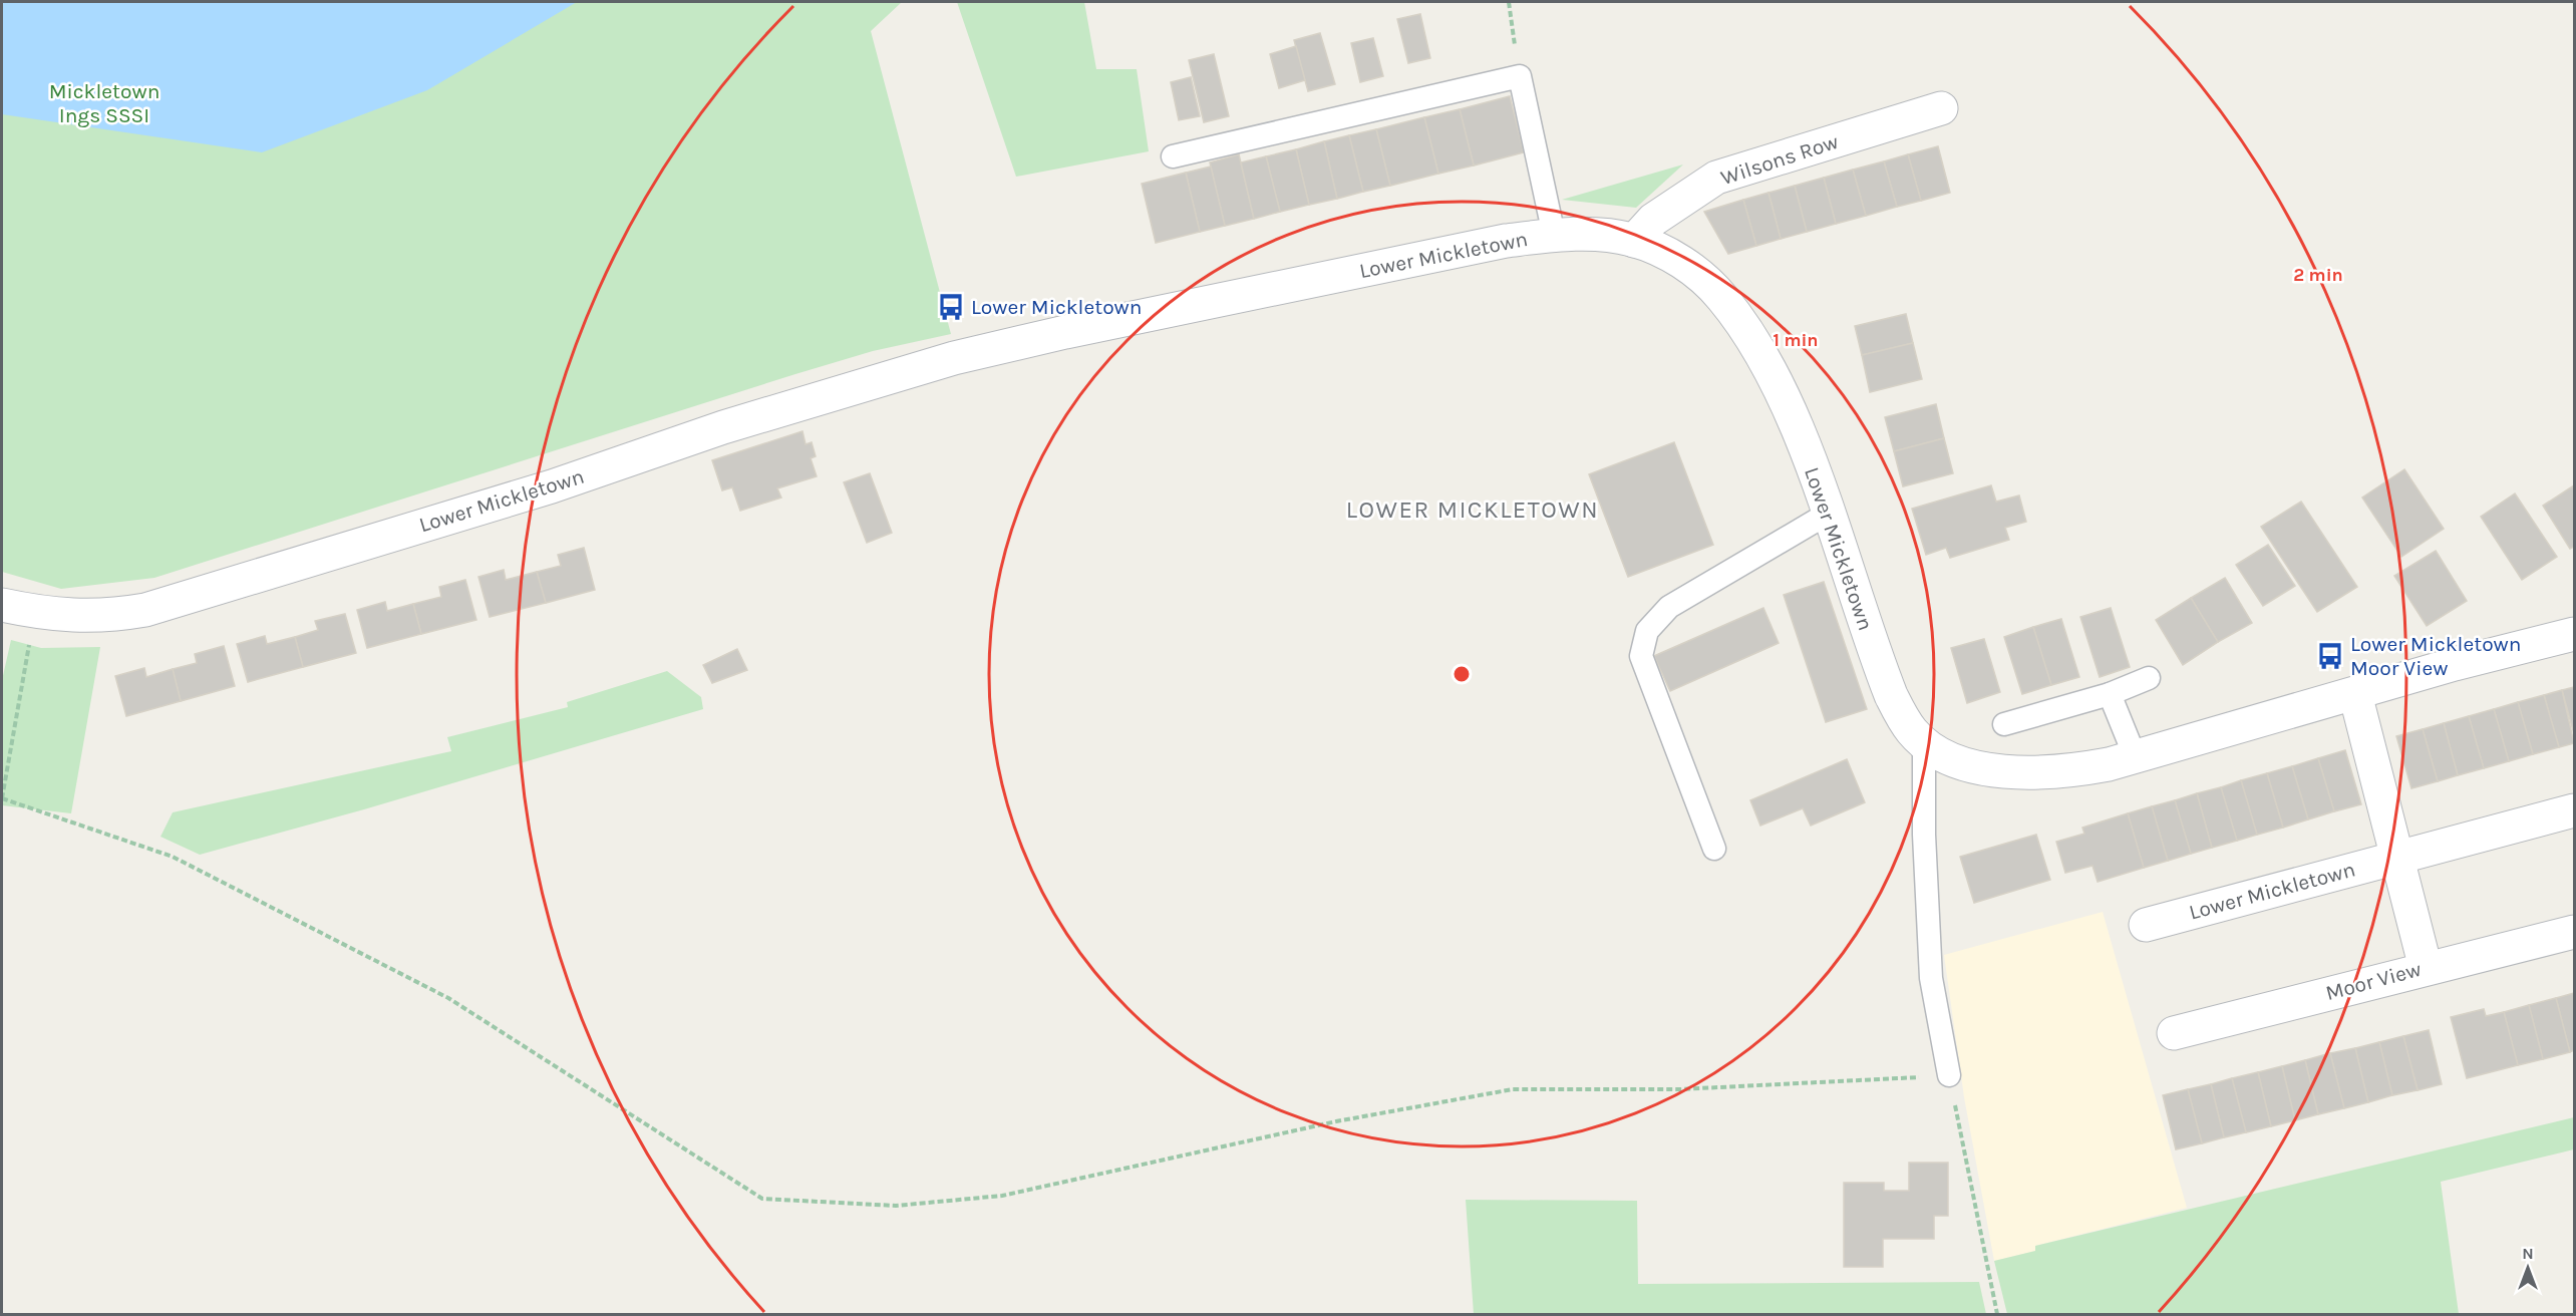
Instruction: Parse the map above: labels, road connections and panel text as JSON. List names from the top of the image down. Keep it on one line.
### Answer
{"streets":{"street":["Wilsons Row","Lower Mickletown","Moor View"]},"crossings":[["Wilsons Row","Lower Mickletown"]],"districts":["LOWER MICKLETOWN"],"parks":["Mickletown Ings SSSI"],"places":{"bus stop":["Lower Mickletown","Lower Mickletown Moor View"]},"north":"top","rings":["2 min","1 min"]}
